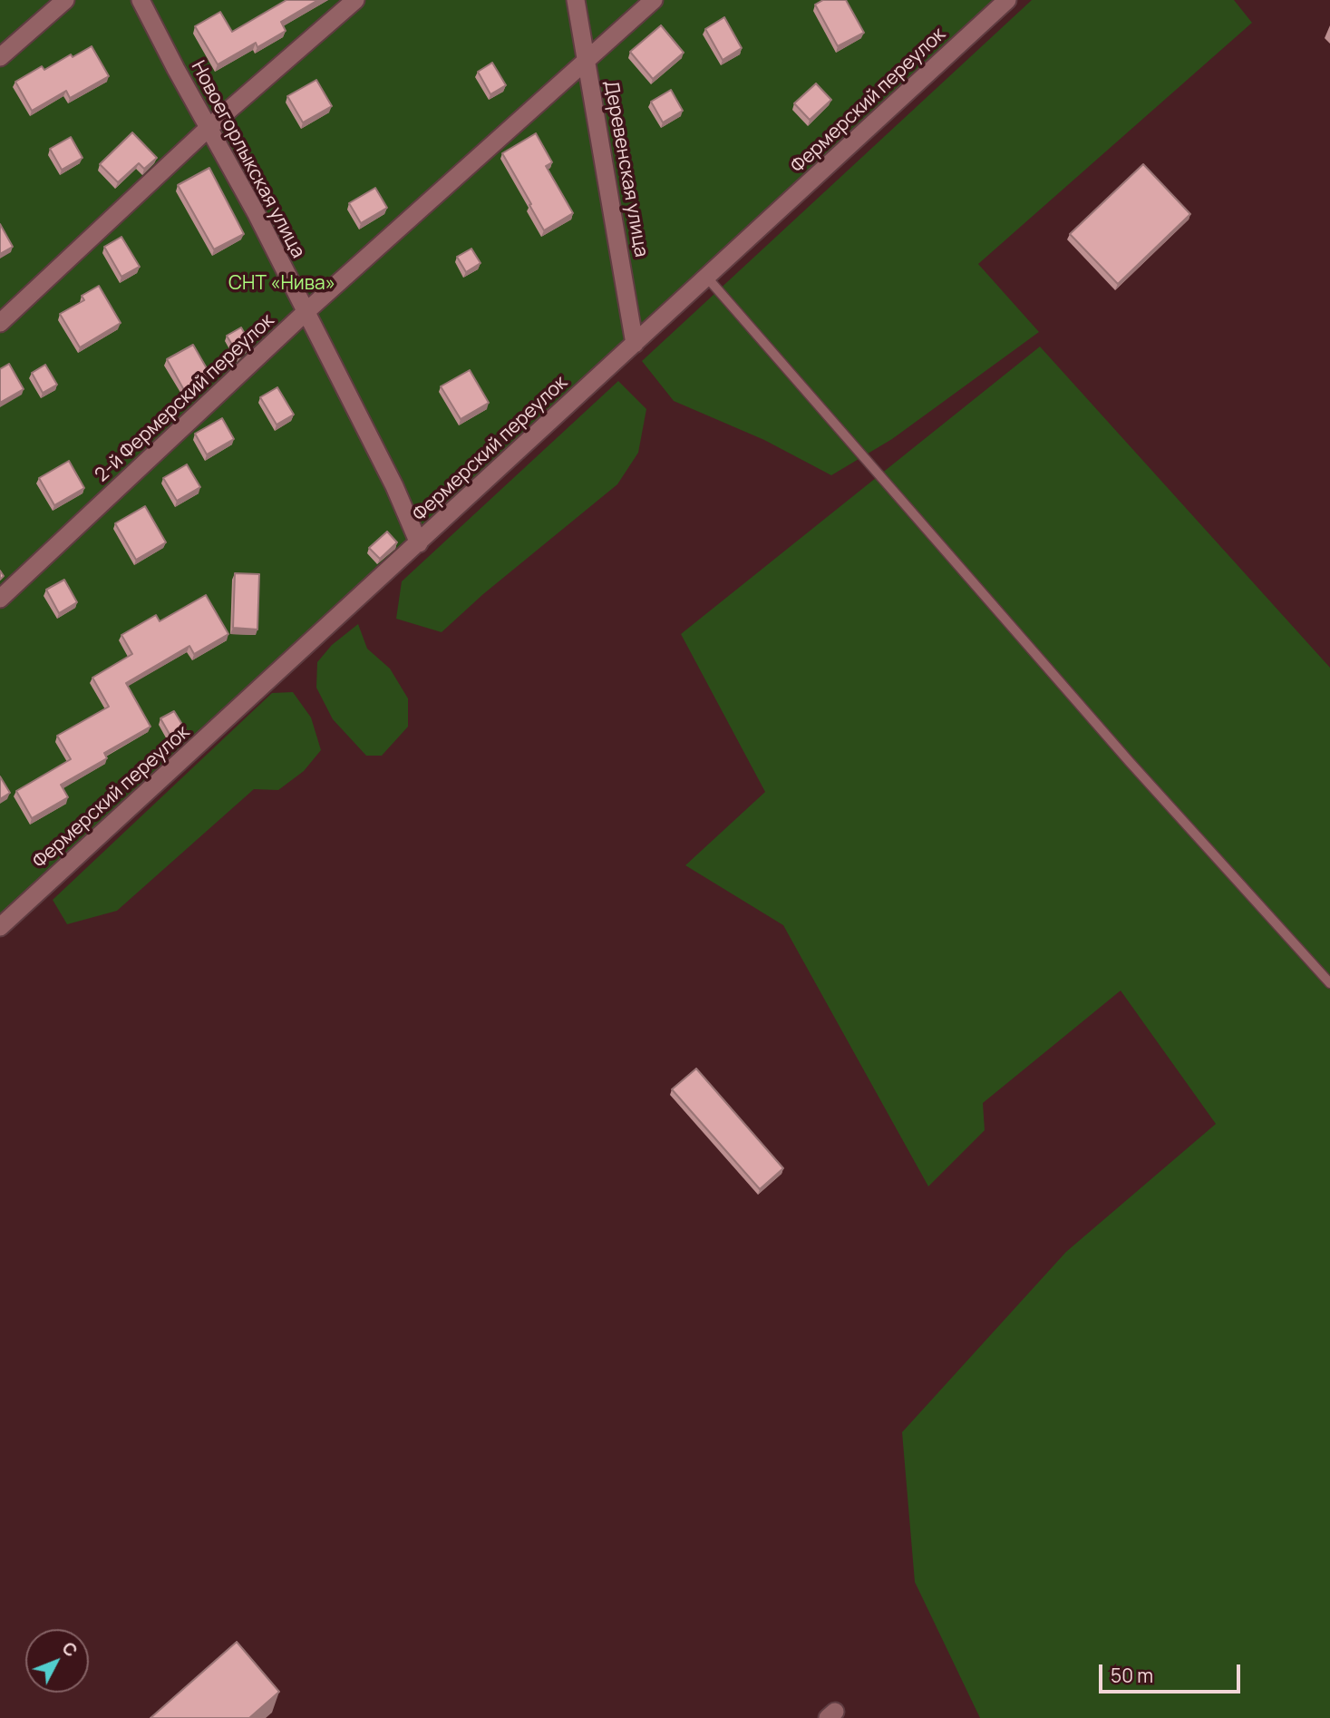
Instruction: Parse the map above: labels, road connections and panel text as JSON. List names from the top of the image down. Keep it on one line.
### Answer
{"streets":{"street":["Фермерский переулок","Новоегорлыкская улица","Деревенская улица","2-й Фермерский переулок"]},"crossings":[["Фермерский переулок","Новоегорлыкская улица"],["Фермерский переулок","Деревенская улица"],["Новоегорлыкская улица","2-й Фермерский переулок"],["Деревенская улица","2-й Фермерский переулок"]],"parks":["СНТ «Нива»"],"scale_bar":"50 m","north":"top right"}
